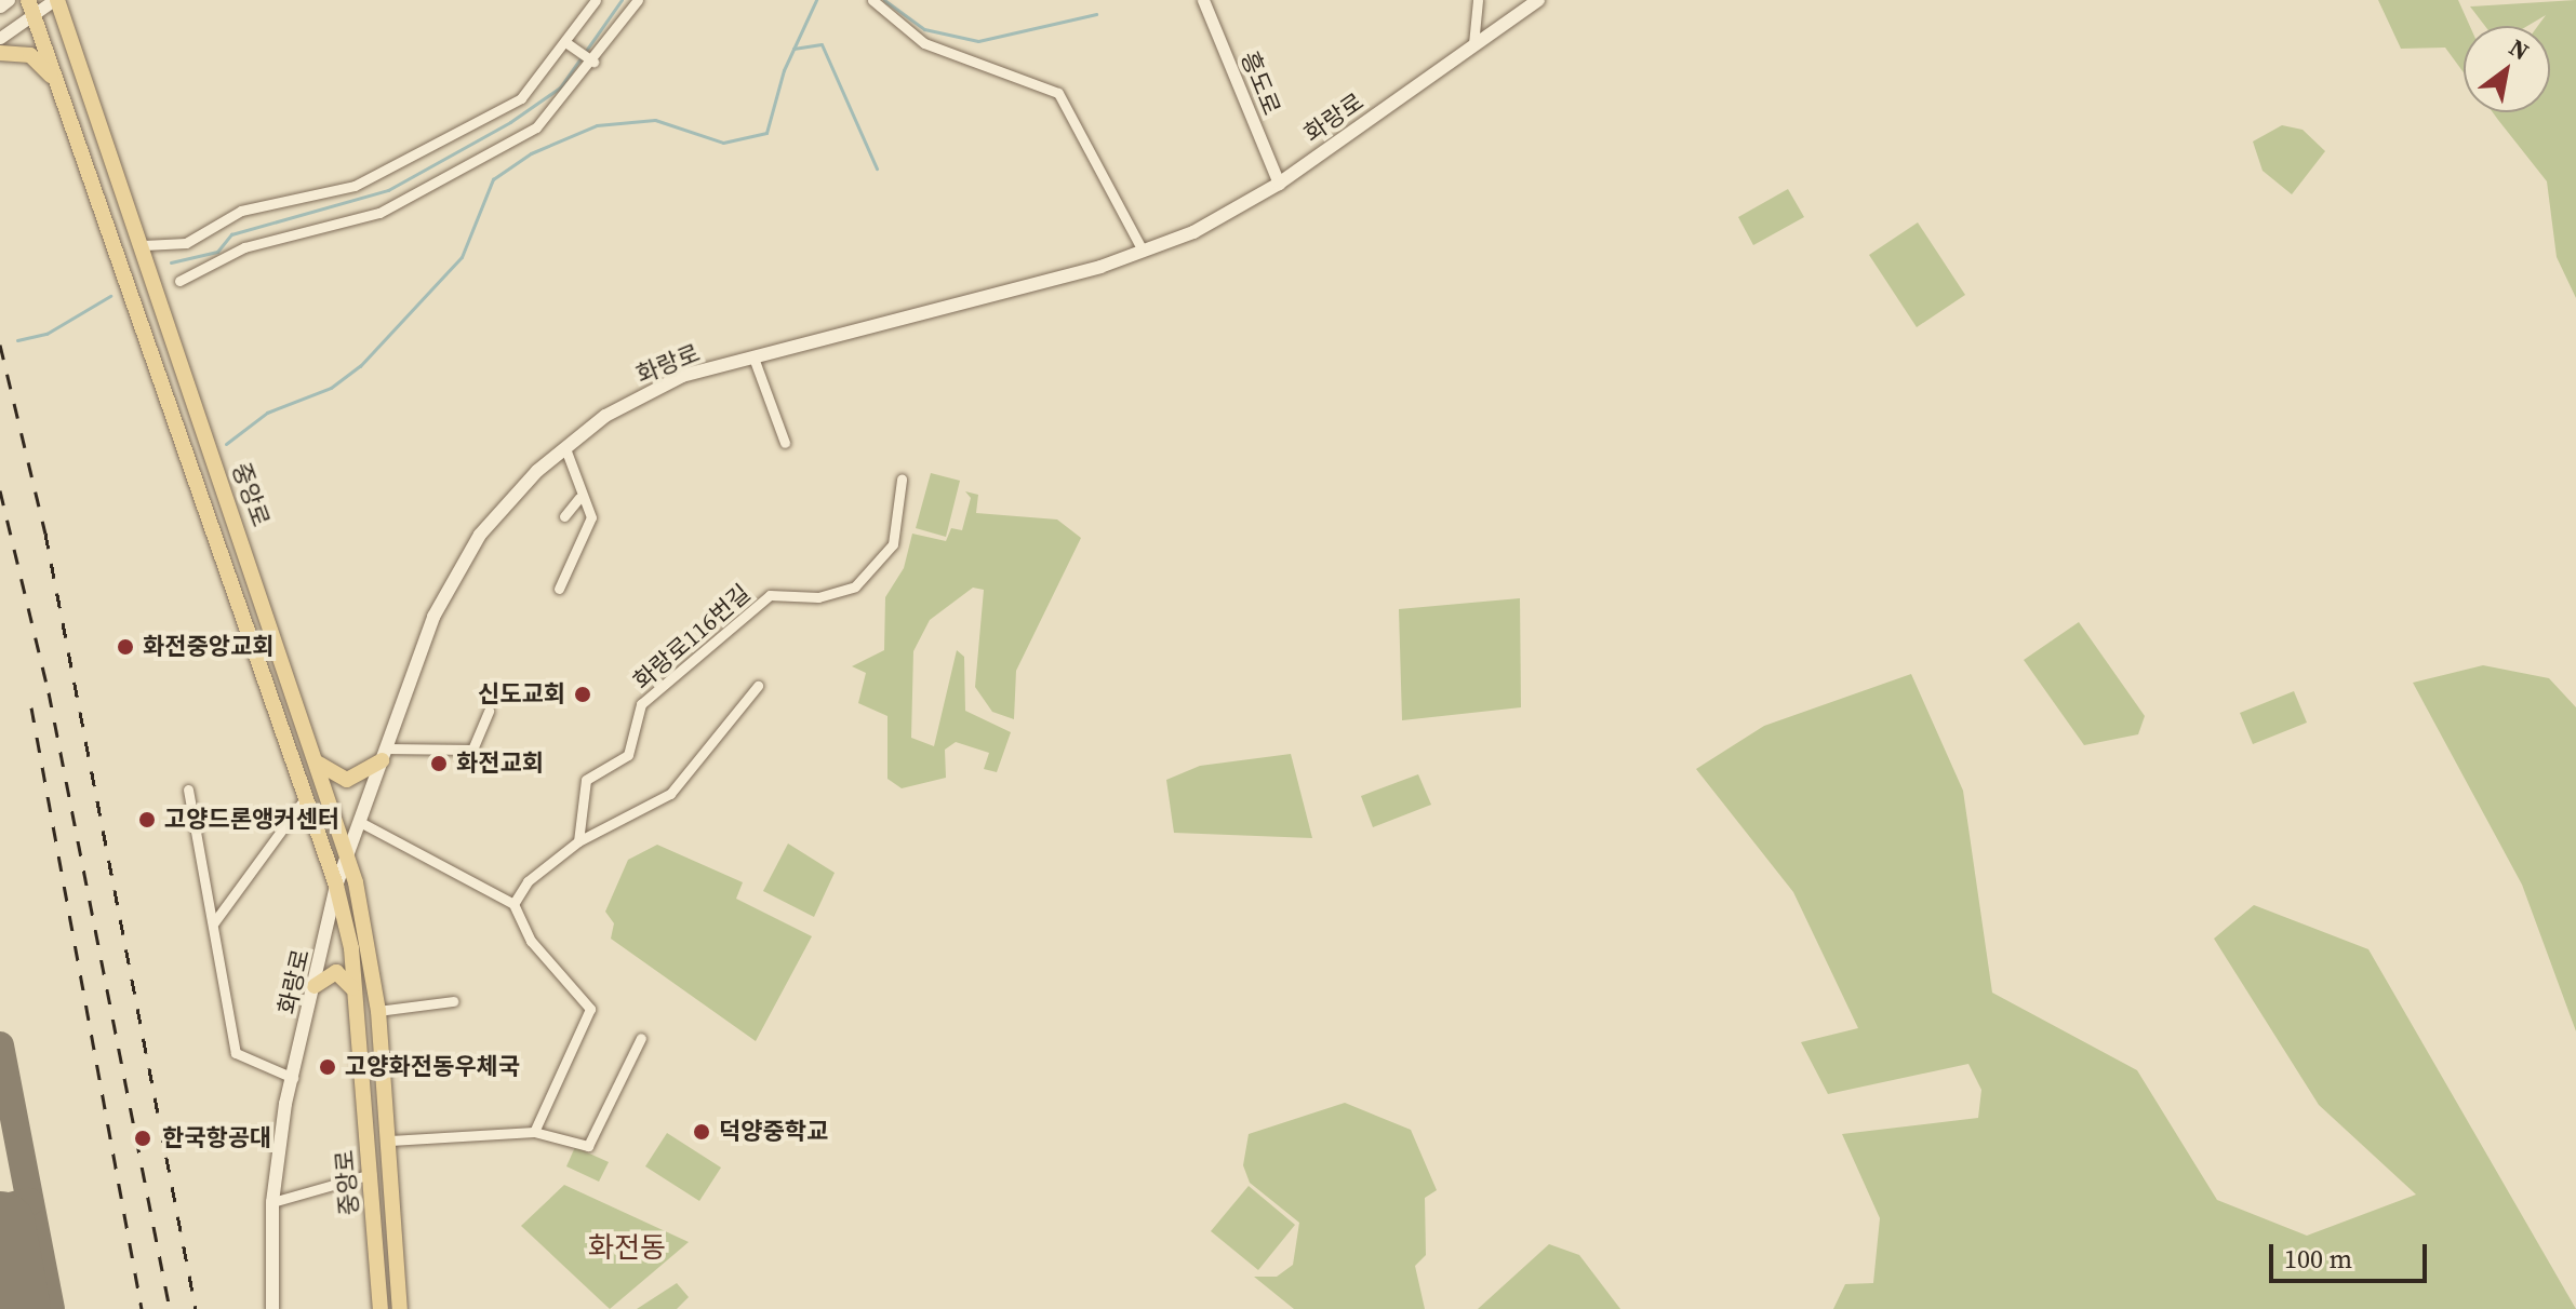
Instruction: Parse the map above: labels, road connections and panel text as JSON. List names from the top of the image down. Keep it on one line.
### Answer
{"streets":{"main road":["화랑로","중앙로"],"street":["흥도로","화랑로116번길"]},"crossings":[["흥도로","화랑로"],["화랑로","중앙로"]],"districts":["화전동"],"places":["화전중앙교회","신도교회","화전교회","고양드론앵커센터","고양화전동우체국","덕양중학교","한국항공대"],"scale_bar":"100 m","north":"top right"}
